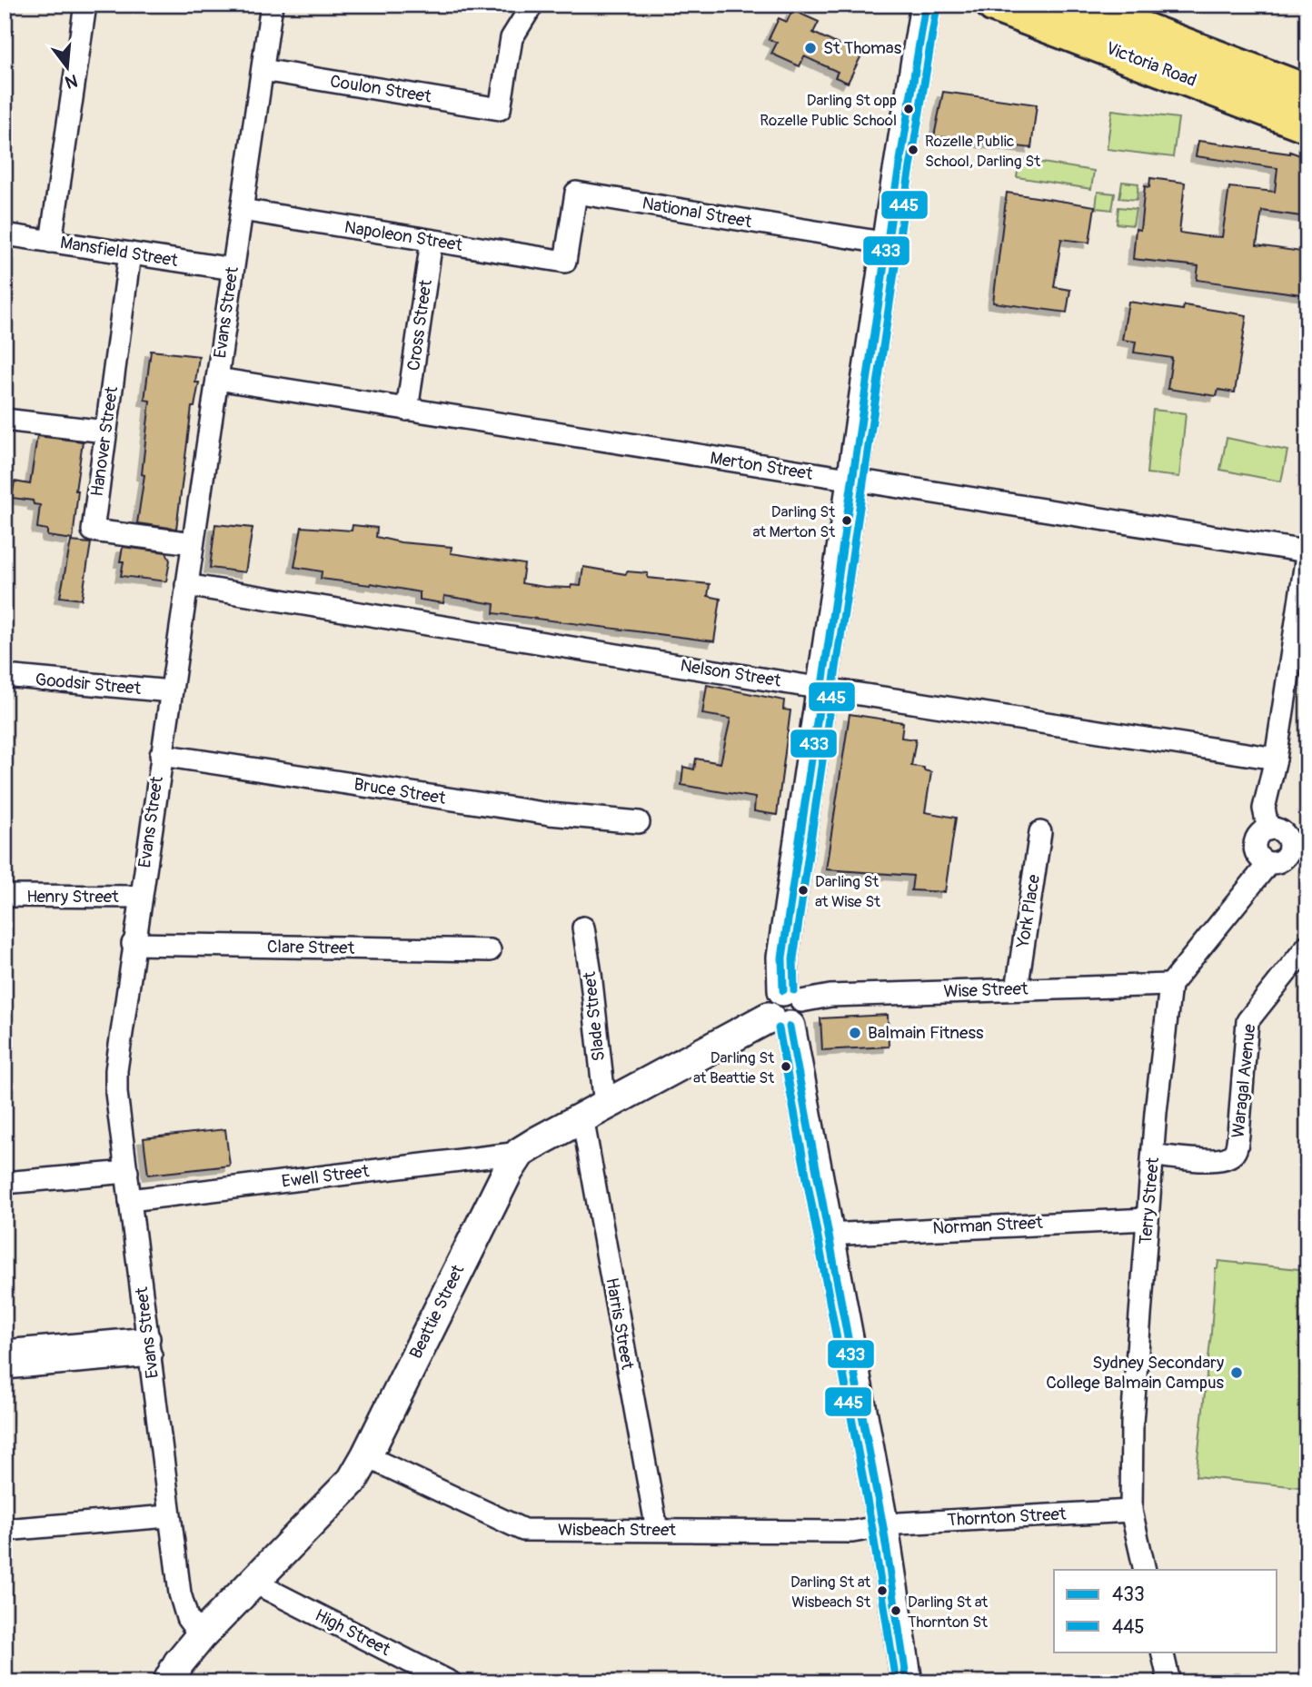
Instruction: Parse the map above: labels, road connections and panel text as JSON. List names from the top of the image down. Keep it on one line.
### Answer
{"streets":{"highway":["Victoria Road"],"street":["Coulon Street","National Street","Napoleon Street","Mansfield Street","Evans Street","Cross Street","Hanover Street","Merton Street","Nelson Street","Goodsir Street","Bruce Street","Henry Street","York Place","Clare Street","Wise Street","Slade Street","Waragal Avenue","Ewell Street","Terry Street","Norman Street","Beattie Street","Harris Street","Thornton Street","Wisbeach Street","High Street"]},"crossings":[["Coulon Street","Evans Street"],["National Street","Napoleon Street"],["Napoleon Street","Evans Street"],["Napoleon Street","Cross Street"],["Mansfield Street","Evans Street"],["Mansfield Street","Hanover Street"],["Evans Street","Hanover Street"],["Evans Street","Merton Street"],["Evans Street","Nelson Street"],["Evans Street","Goodsir Street"],["Evans Street","Bruce Street"],["Evans Street","Henry Street"],["Evans Street","Clare Street"],["Evans Street","Ewell Street"],["Evans Street","Beattie Street"],["Cross Street","Merton Street"],["York Place","Wise Street"],["Wise Street","Terry Street"],["Wise Street","Beattie Street"],["Slade Street","Beattie Street"],["Slade Street","Harris Street"],["Waragal Avenue","Terry Street"],["Ewell Street","Beattie Street"],["Terry Street","Norman Street"],["Terry Street","Thornton Street"],["Beattie Street","Harris Street"],["Beattie Street","Wisbeach Street"],["Beattie Street","High Street"],["Harris Street","Wisbeach Street"],["Thornton Street","Wisbeach Street"]],"places":["St Thomas","Darling St opp Rozelle Public School","Rozelle Public School, Darling St","Darling St at Merton St","Darling St at Wise St","Balmain Fitness","Darling St at Beattie St","Sydney Secondary College Balmain Campus","Darling St at Wisbeach St","Darling St at Thornton St"],"lines":["transit line 433","transit line 445"],"legend":["433","445"],"north":"bottom"}
